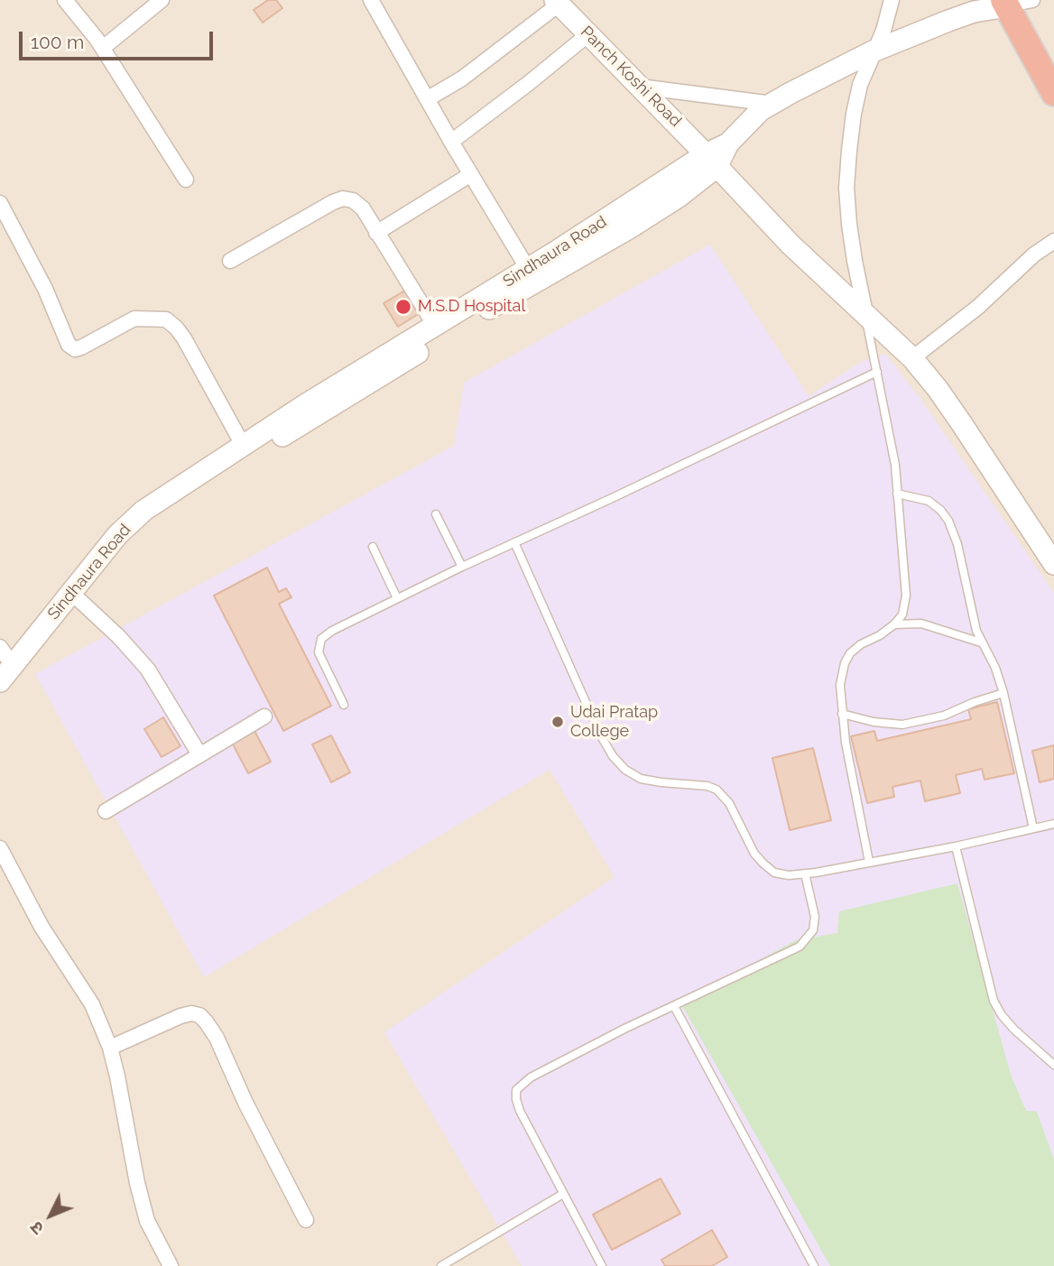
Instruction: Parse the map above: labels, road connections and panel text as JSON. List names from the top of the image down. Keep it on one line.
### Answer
{"streets":{"street":["Panch Koshi Road","Sindhaura Road"]},"crossings":[["Panch Koshi Road","Sindhaura Road"]],"places":["M.S.D Hospital","Udai Pratap College"],"scale_bar":"100 m","north":"bottom left"}
